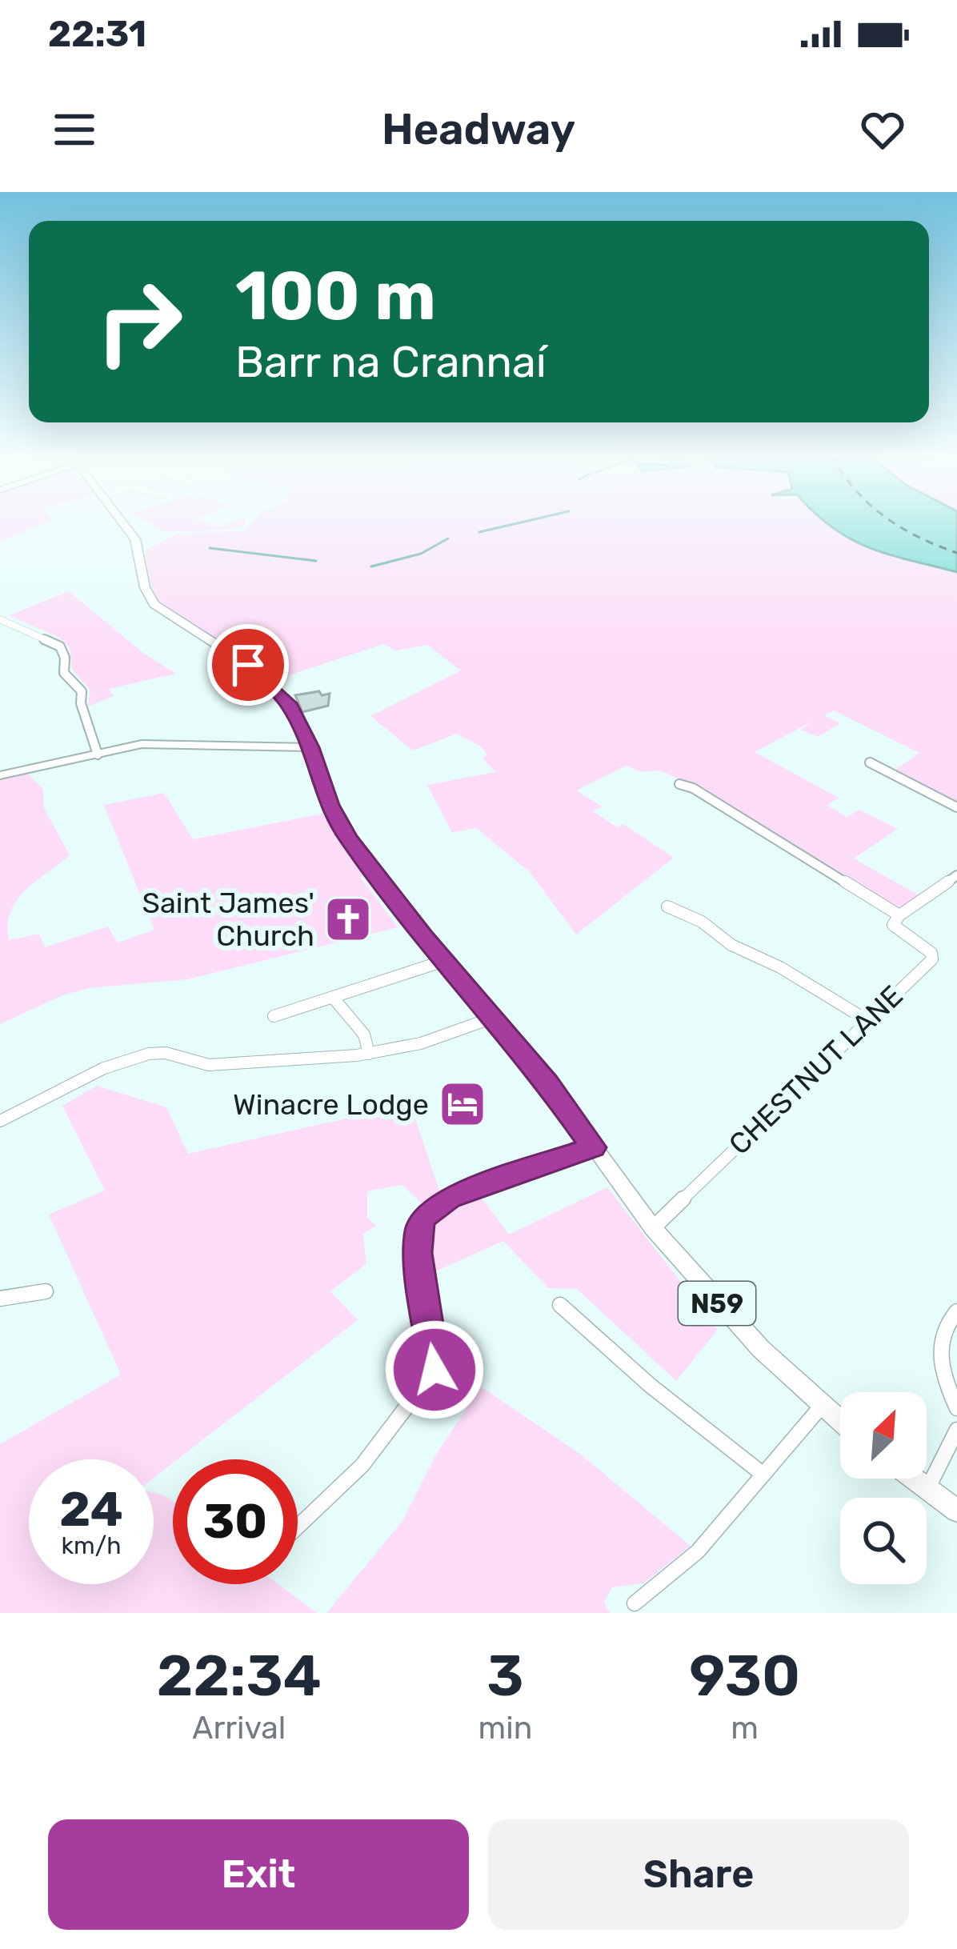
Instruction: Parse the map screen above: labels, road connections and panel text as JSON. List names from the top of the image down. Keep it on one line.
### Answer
{"streets":{"main road":["N59"],"street":["CHESTNUT LANE"]},"crossings":[["CHESTNUT LANE","N59"]],"places":{"church":["Saint James' Church"],"hotel":["Winacre Lodge"]},"north":"top right","page":{"status":"22:31","header":"Headway","turn":["100 m","Barr na Crannaí"],"speed":"24 km/h","limit":"30","eta":["22:34","Arrival","3","min","930","m"],"buttons":["Exit","Share"]}}
